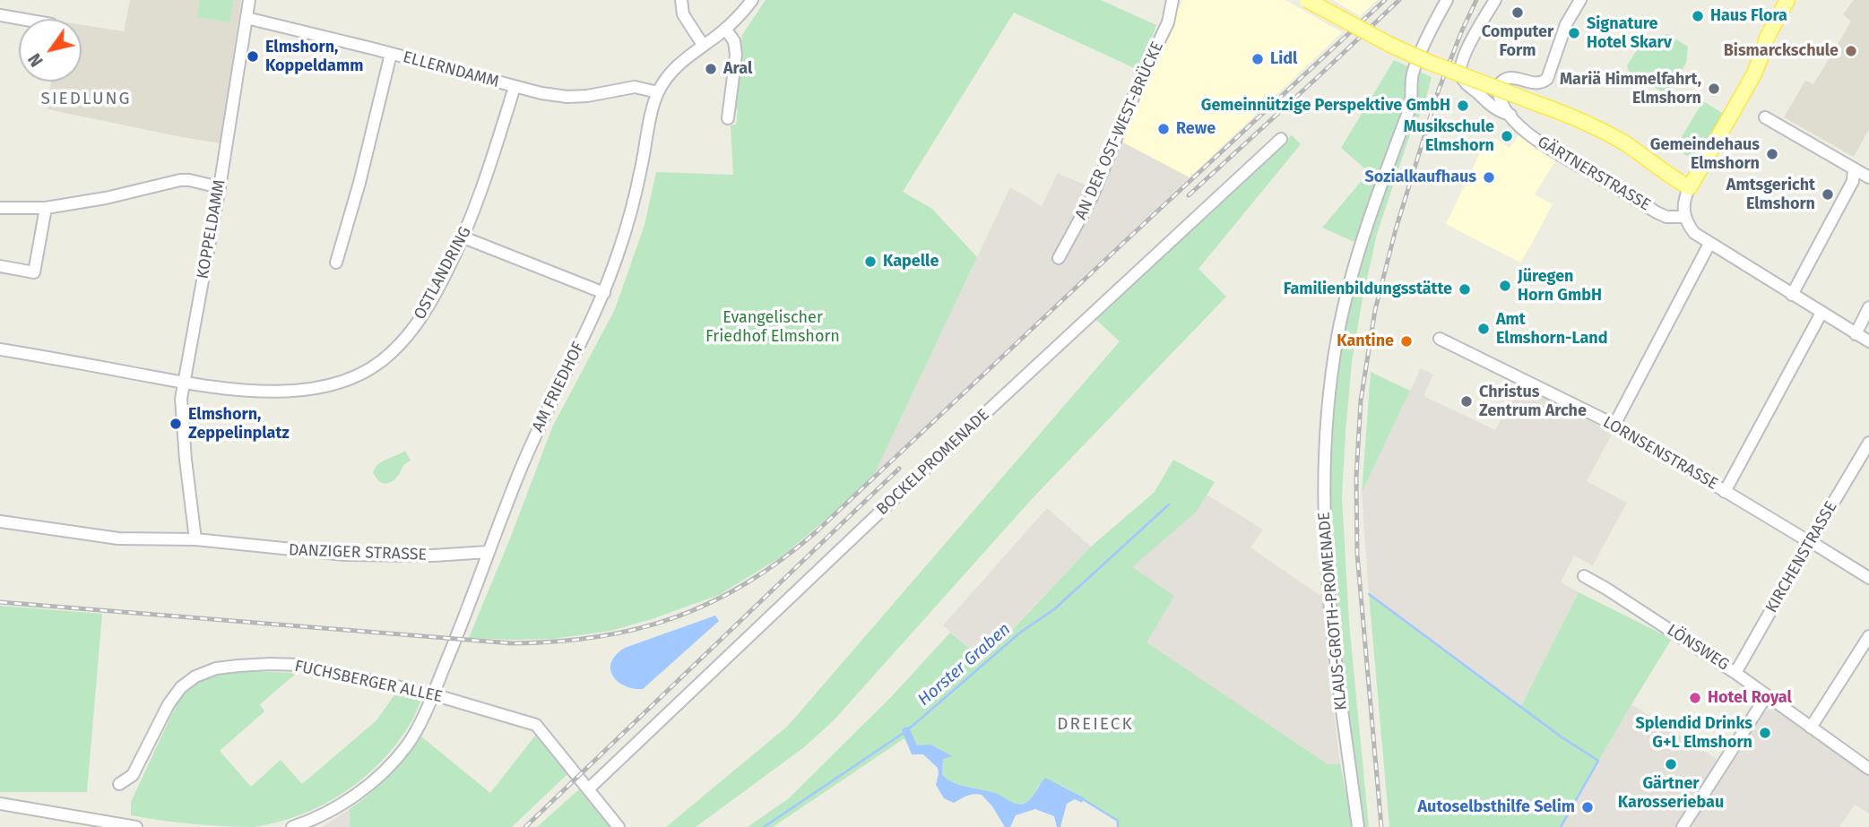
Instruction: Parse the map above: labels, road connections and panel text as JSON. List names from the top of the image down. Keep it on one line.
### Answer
{"streets":{"street":["ELLERNDAMM","AN DER OST-WEST-BRÜCKE","GÄRTNERSTRASSE","KOPPELDAMM","OSTLANDRING","AM FRIEDHOF","LORNSENSTRASSE","BOCKELPROMENADE","DANZIGER STRASSE","KIRCHENSTRASSE","KLAUS-GROTH-PROMENADE","LÖNSWEG","FUCHSBERGER ALLEE"]},"crossings":[["ELLERNDAMM","KOPPELDAMM"],["ELLERNDAMM","OSTLANDRING"],["ELLERNDAMM","AM FRIEDHOF"],["KOPPELDAMM","OSTLANDRING"],["KOPPELDAMM","DANZIGER STRASSE"],["AM FRIEDHOF","DANZIGER STRASSE"],["AM FRIEDHOF","FUCHSBERGER ALLEE"],["LORNSENSTRASSE","KIRCHENSTRASSE"],["BOCKELPROMENADE","FUCHSBERGER ALLEE"],["KIRCHENSTRASSE","LÖNSWEG"]],"districts":["SIEDLUNG","DREIECK"],"water":["Horster Graben"],"parks":["Evangelischer Friedhof Elmshorn"],"places":["Computer Form","Haus Flora","Signature Hotel Skarv","Bismarckschule","Elmshorn, Koppeldamm","Lidl","Aral","Mariä Himmelfahrt, Elmshorn","Gemeinnützige Perspektive GmbH","Rewe","Musikschule Elmshorn","Gemeindehaus Elmshorn","Sozialkaufhaus","Amtsgericht Elmshorn","Kapelle","Jüregen Horn GmbH","Familienbildungsstätte","Amt Elmshorn-Land","Kantine","Christus Zentrum Arche","Elmshorn, Zeppelinplatz","Hotel Royal","Splendid Drinks G+L Elmshorn","Gärtner Karosseriebau","Autoselbsthilfe Selim"],"north":"bottom left"}
